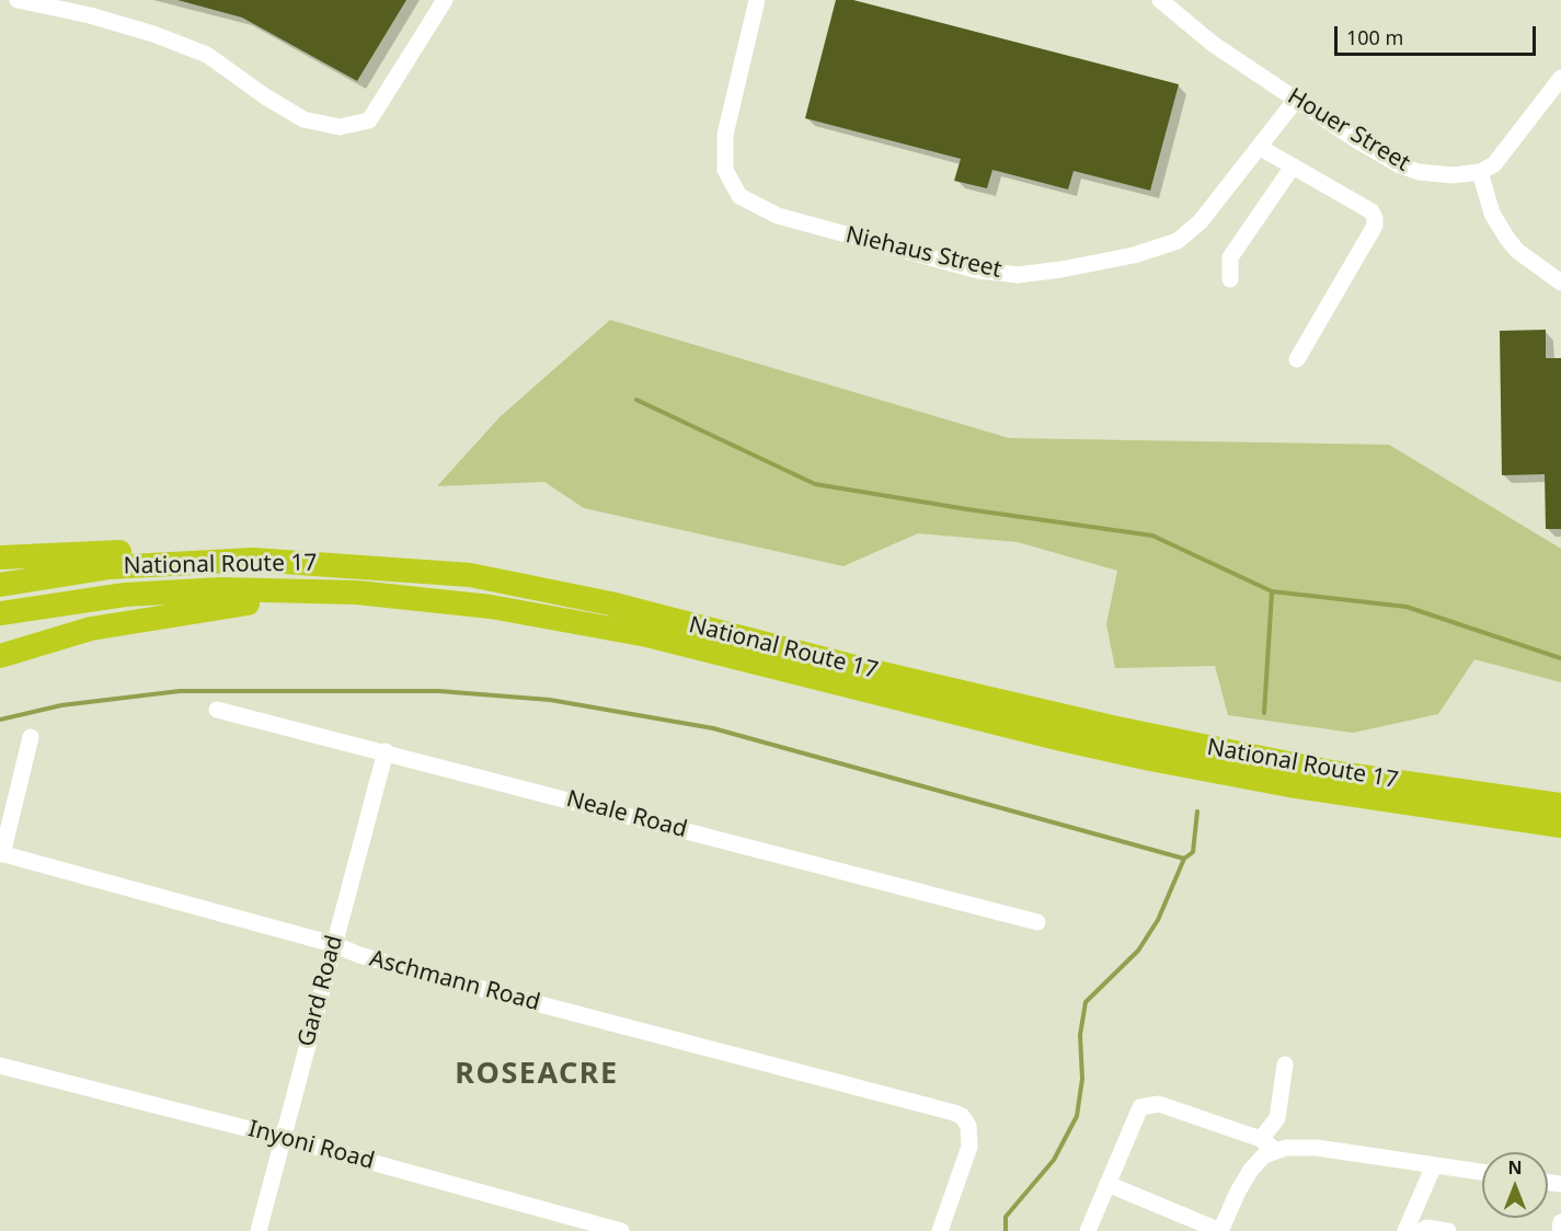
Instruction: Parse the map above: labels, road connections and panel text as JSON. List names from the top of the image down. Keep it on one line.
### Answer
{"streets":{"highway":["National Route 17"],"street":["Houer Street","Niehaus Street","Neale Road","Aschmann Road","Gard Road","Inyoni Road"]},"crossings":[["Houer Street","Niehaus Street"],["Neale Road","Gard Road"],["Aschmann Road","Gard Road"],["Gard Road","Inyoni Road"]],"districts":["ROSEACRE"],"scale_bar":"100 m","north":"top"}
